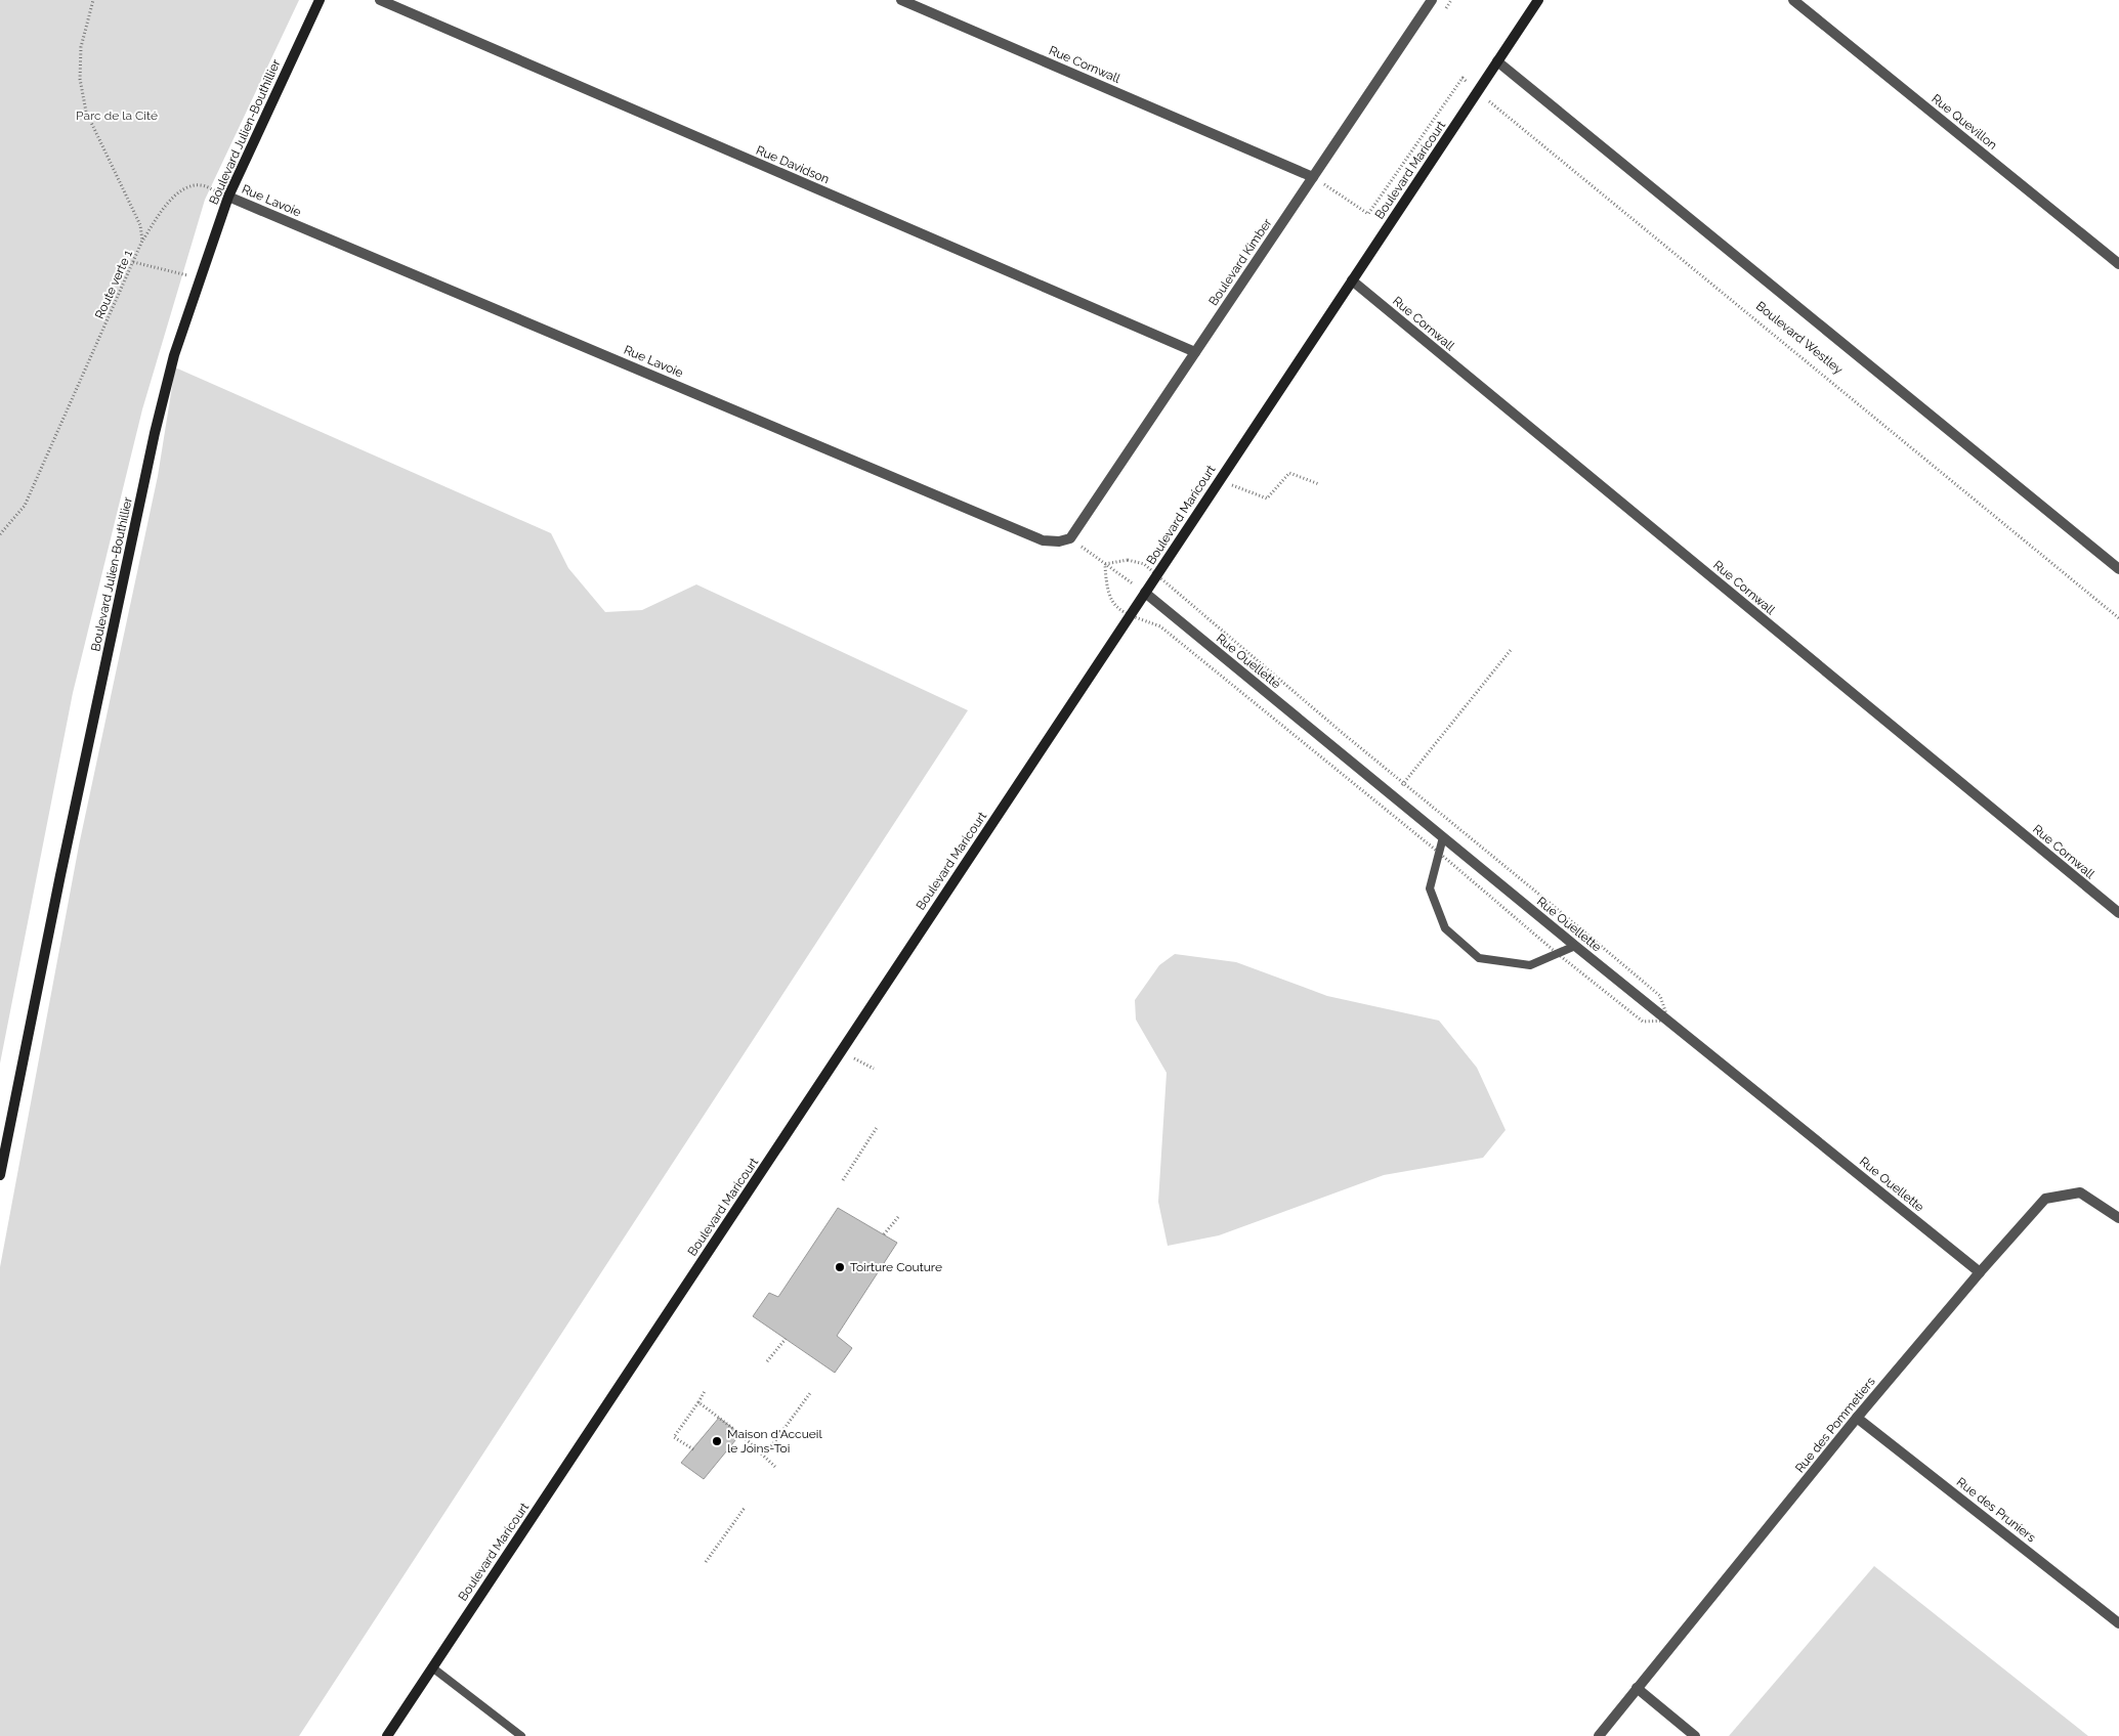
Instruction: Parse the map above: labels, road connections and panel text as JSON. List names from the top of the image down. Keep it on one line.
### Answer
{"streets":{"street":["Rue Cornwall","Rue Quevillon","Boulevard Julien-Bouthillier","Rue Davidson","Boulevard Maricourt","Rue Lavoie","Boulevard Kimber","Boulevard Westley","Rue Ouellette","Rue des Pommetiers","Rue des Pruniers"],"path":["Route verte 1"]},"crossings":[["Rue Cornwall","Boulevard Maricourt"],["Rue Cornwall","Boulevard Kimber"],["Boulevard Julien-Bouthillier","Rue Lavoie"],["Rue Davidson","Boulevard Kimber"],["Boulevard Maricourt","Boulevard Westley"],["Boulevard Maricourt","Rue Ouellette"],["Rue Lavoie","Boulevard Kimber"],["Rue Ouellette","Rue des Pommetiers"],["Rue des Pommetiers","Rue des Pruniers"]],"parks":["Parc de la Cité"],"places":["Toirture Couture","Maison d'Accueil le Joins-Toi"]}
